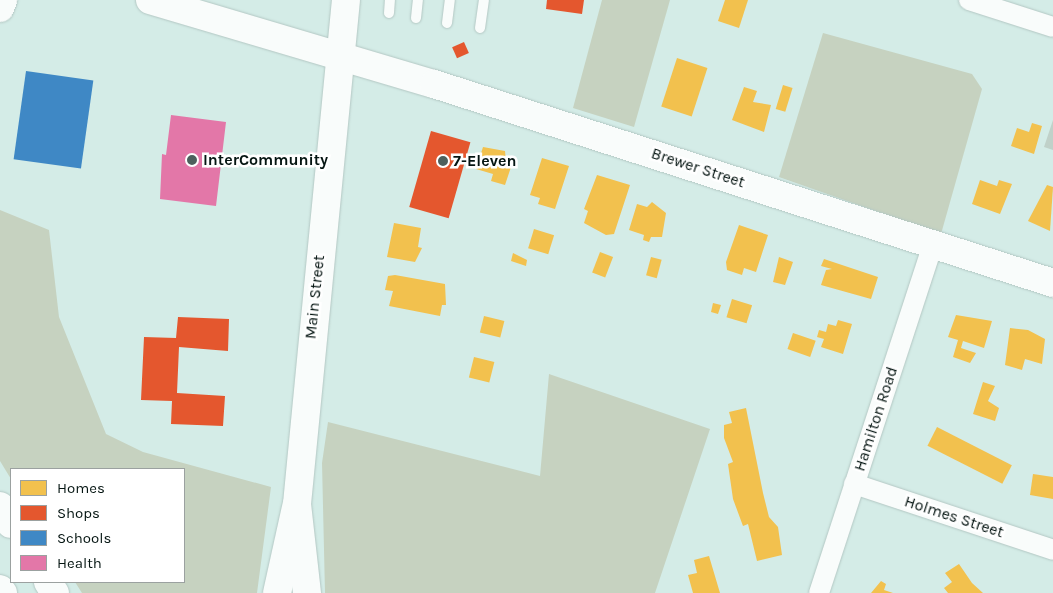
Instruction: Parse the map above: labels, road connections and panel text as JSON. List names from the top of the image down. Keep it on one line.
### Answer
{"streets":{"main road":["Brewer Street","Main Street"],"street":["Hamilton Road","Holmes Street"]},"crossings":[["Brewer Street","Main Street"],["Brewer Street","Hamilton Road"],["Hamilton Road","Holmes Street"]],"places":["InterCommunity","7-Eleven"],"legend":["Homes","Shops","Schools","Health"]}
